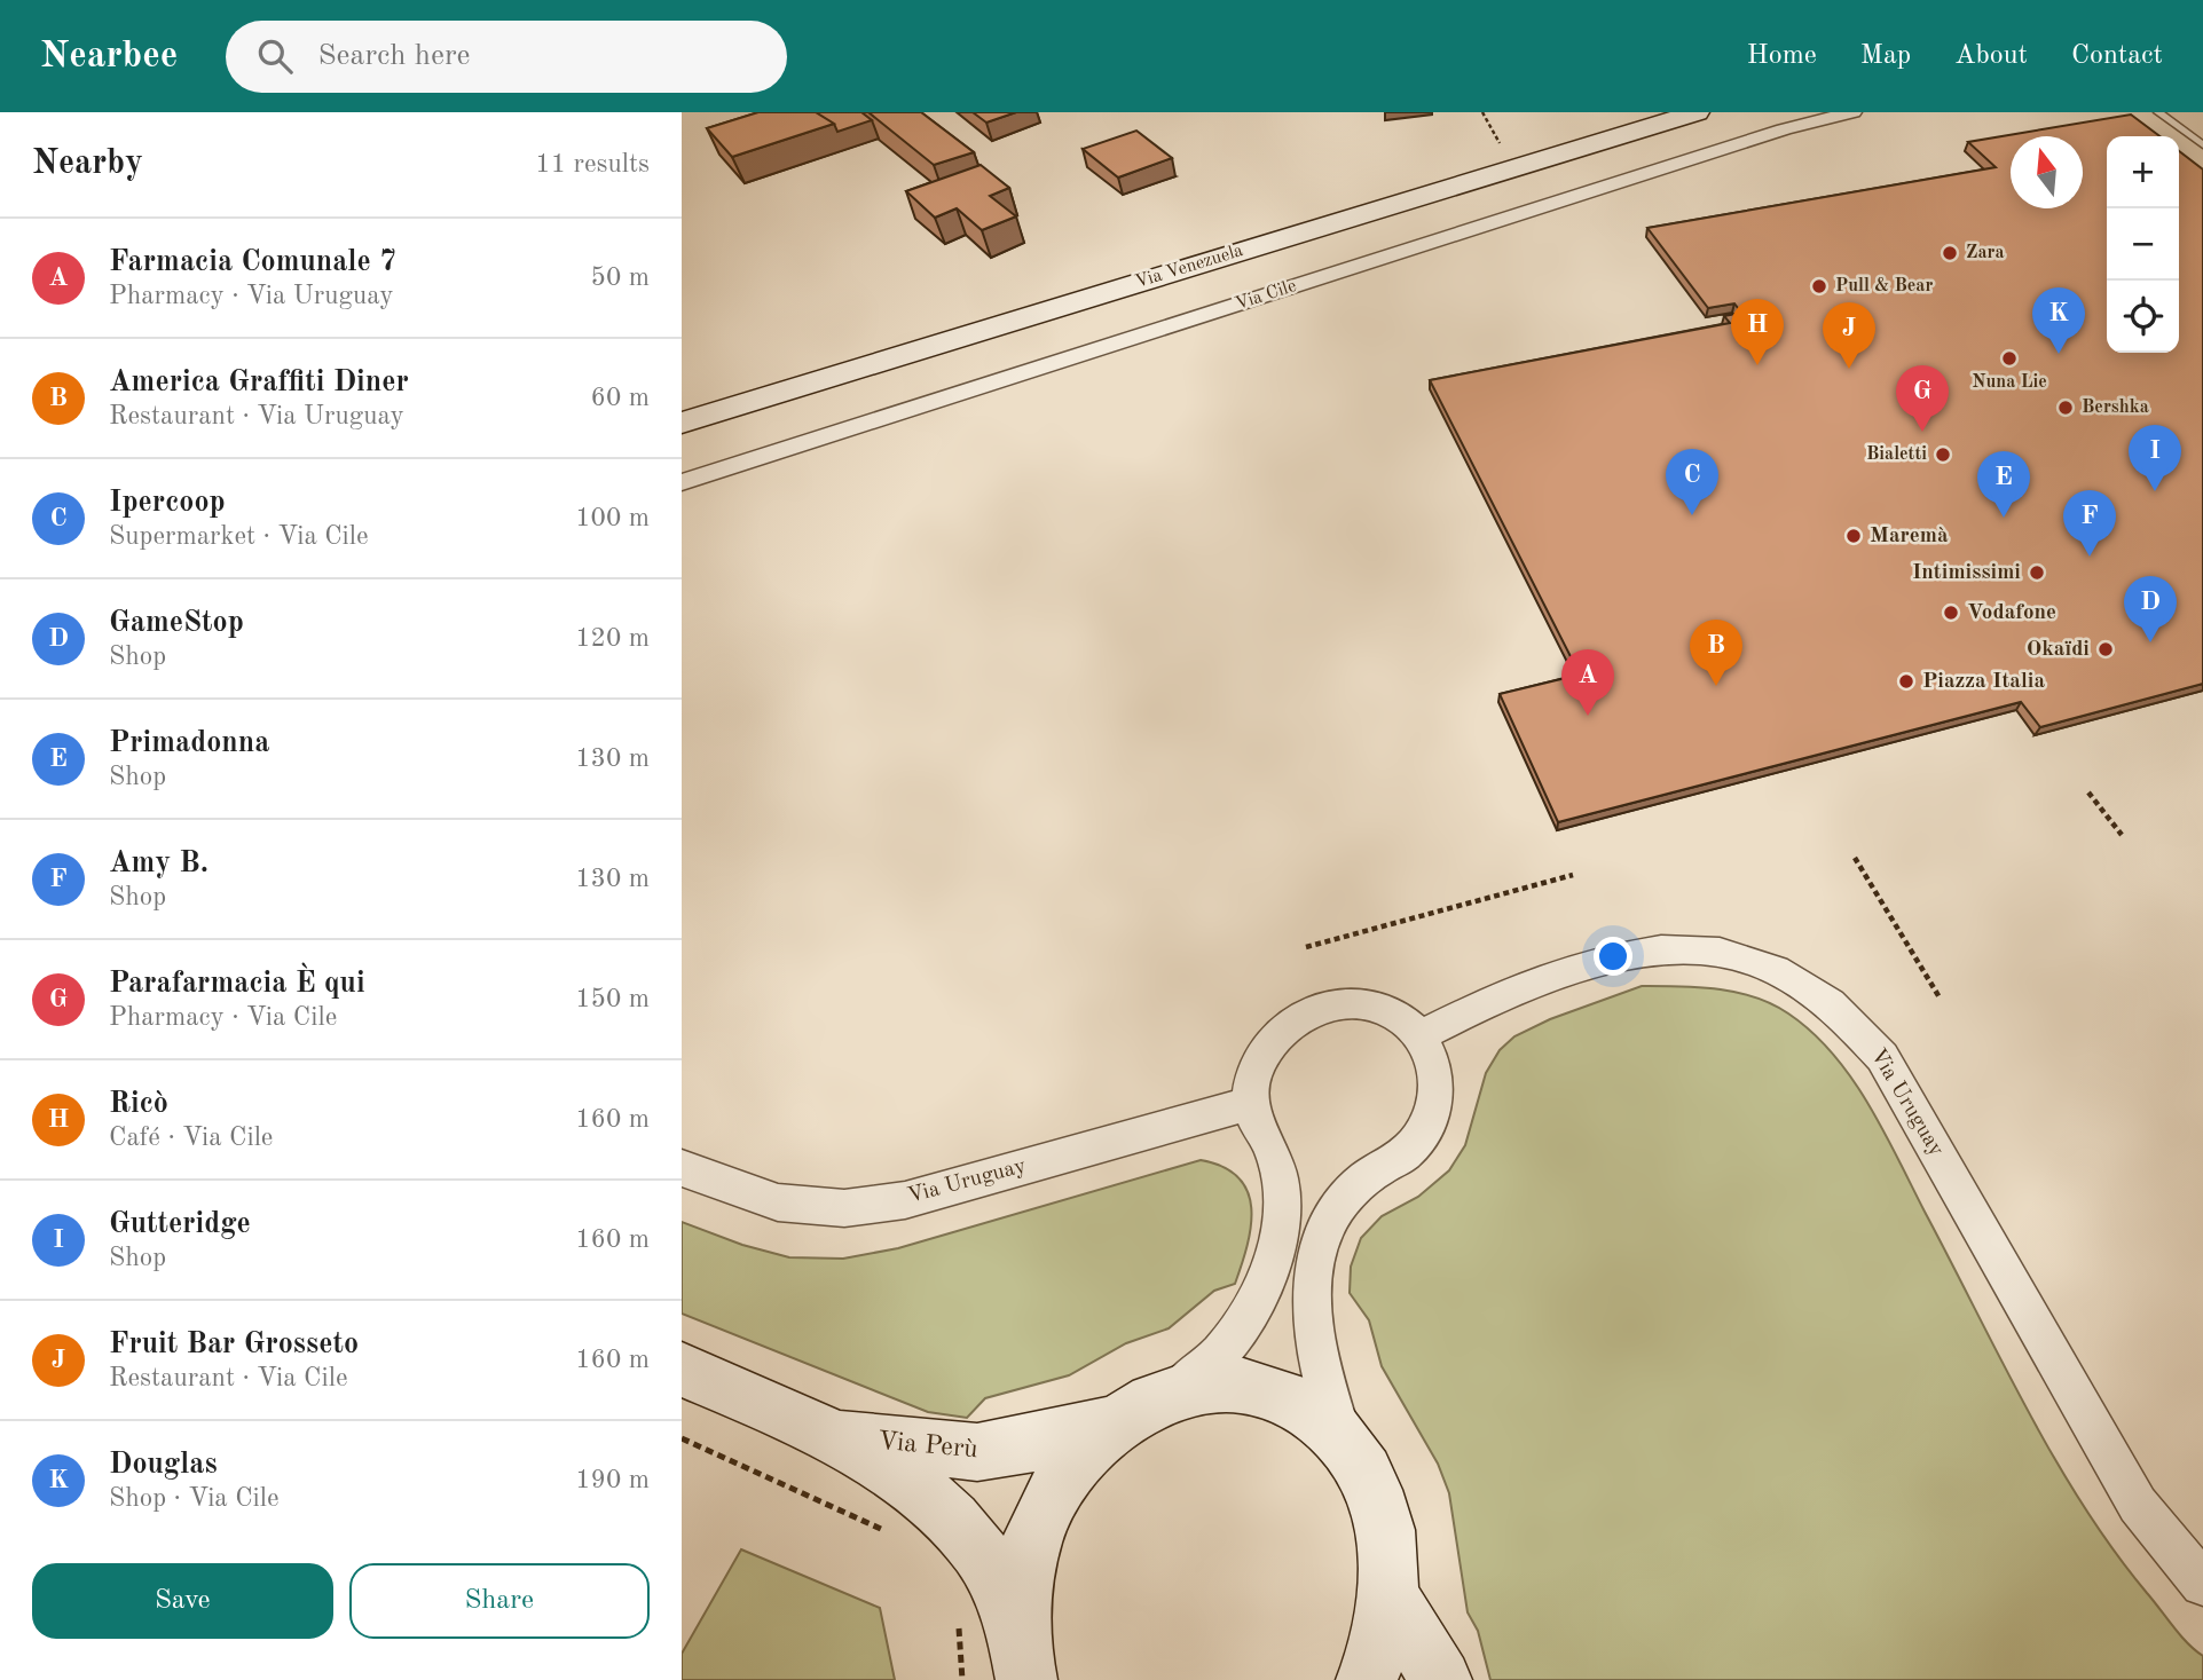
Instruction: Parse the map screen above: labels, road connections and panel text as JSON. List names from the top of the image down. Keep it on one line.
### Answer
{"streets":{"main road":["Via Venezuela","Via Perù"],"street":["Via Cile","Via Uruguay"]},"places":["Zara","Pull & Bear","Nuna Lie","Bershka","Bialetti","Maremà","Intimissimi","Vodafone","Okaïdi","Piazza Italia"],"north":"top","page":{"header":"Nearbee","search":"Search here","nav":["Home","Map","About","Contact"],"heading":["Nearby","11 results"],"map_buttons":["+","−"],"list":[{"mark":"A","name":"Farmacia Comunale 7","note":"Pharmacy · Via Uruguay","value":"50 m"},{"mark":"B","name":"America Graffiti Diner","note":"Restaurant · Via Uruguay","value":"60 m"},{"mark":"C","name":"Ipercoop","note":"Supermarket · Via Cile","value":"100 m"},{"mark":"D","name":"GameStop","note":"Shop","value":"120 m"},{"mark":"E","name":"Primadonna","note":"Shop","value":"130 m"},{"mark":"F","name":"Amy B.","note":"Shop","value":"130 m"},{"mark":"G","name":"Parafarmacia È qui","note":"Pharmacy · Via Cile","value":"150 m"},{"mark":"H","name":"Ricò","note":"Café · Via Cile","value":"160 m"},{"mark":"I","name":"Gutteridge","note":"Shop","value":"160 m"},{"mark":"J","name":"Fruit Bar Grosseto","note":"Restaurant · Via Cile","value":"160 m"},{"mark":"K","name":"Douglas","note":"Shop · Via Cile","value":"190 m"}],"pins":["K","H","J","G","I","C","E","F","D","B","A"],"buttons":["Save","Share"]}}
